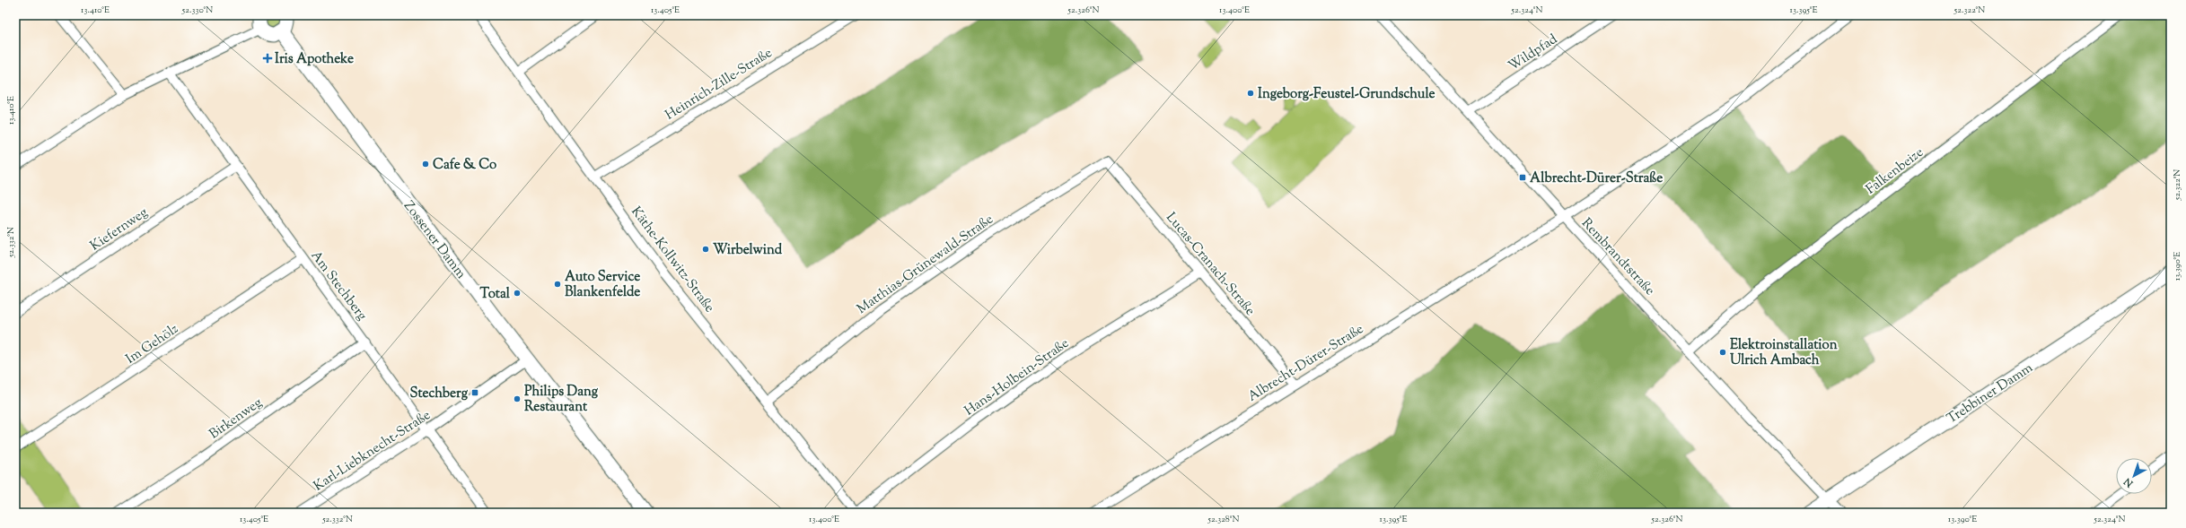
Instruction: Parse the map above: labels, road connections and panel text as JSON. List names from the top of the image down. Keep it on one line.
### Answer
{"streets":{"main road":["Zossener Damm","Trebbiner Damm"],"street":["Wildpfad","Heinrich-Zille-Straße","Falkenbeize","Kiefernweg","Rembrandtstraße","Käthe-Kollwitz-Straße","Matthias-Grünewald-Straße","Lucas-Cranach-Straße","Am Stechberg","Im Gehölz","Albrecht-Dürer-Straße","Hans-Holbein-Straße","Birkenweg","Karl-Liebknecht-Straße"]},"crossings":[["Wildpfad","Rembrandtstraße"],["Heinrich-Zille-Straße","Käthe-Kollwitz-Straße"],["Falkenbeize","Rembrandtstraße"],["Kiefernweg","Am Stechberg"],["Zossener Damm","Karl-Liebknecht-Straße"],["Rembrandtstraße","Albrecht-Dürer-Straße"],["Rembrandtstraße","Trebbiner Damm"],["Käthe-Kollwitz-Straße","Matthias-Grünewald-Straße"],["Käthe-Kollwitz-Straße","Hans-Holbein-Straße"],["Matthias-Grünewald-Straße","Lucas-Cranach-Straße"],["Lucas-Cranach-Straße","Albrecht-Dürer-Straße"],["Lucas-Cranach-Straße","Hans-Holbein-Straße"],["Am Stechberg","Im Gehölz"],["Am Stechberg","Birkenweg"],["Am Stechberg","Karl-Liebknecht-Straße"]],"places":{"health":["Iris Apotheke"],"other":["Ingeborg-Feustel-Grundschule","Cafe & Co","Wirbelwind","Auto Service Blankenfelde","Total","Elektroinstallation Ulrich Ambach","Philips Dang Restaurant"],"transit":["Albrecht-Dürer-Straße","Stechberg"]},"north":"bottom left","coordinates":["13.410°E","52.330°N","13.405°E","52.326°N","13.400°E","52.324°N","13.395°E","52.322°N","52.332°N","13.390°E","52.328°N"]}
